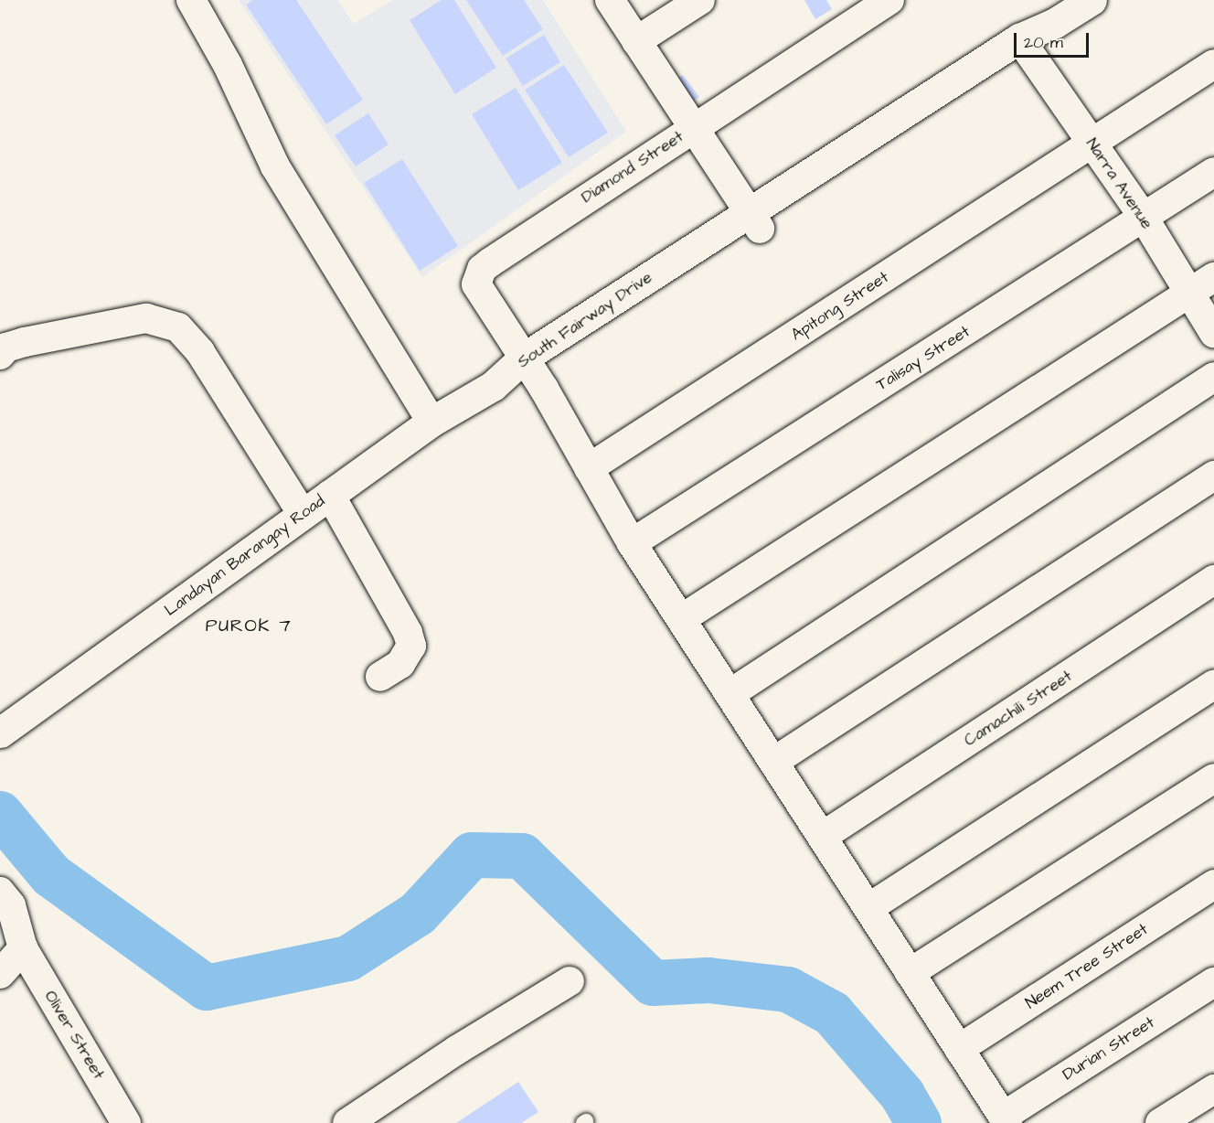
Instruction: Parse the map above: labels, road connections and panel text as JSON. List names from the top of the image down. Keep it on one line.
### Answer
{"streets":{"street":["Diamond Street","Narra Avenue","Apitong Street","South Fairway Drive","Talisay Street","Landayan Barangay Road","Camachili Street","Neem Tree Street","Oliver Street","Durian Street"]},"crossings":[["Diamond Street","Apitong Street"],["Diamond Street","South Fairway Drive"],["Diamond Street","Talisay Street"],["Diamond Street","Camachili Street"],["Diamond Street","Neem Tree Street"],["Diamond Street","Durian Street"],["Narra Avenue","Apitong Street"],["Narra Avenue","South Fairway Drive"],["Narra Avenue","Talisay Street"],["South Fairway Drive","Landayan Barangay Road"]],"districts":["PUROK 7"],"scale_bar":"20 m"}
